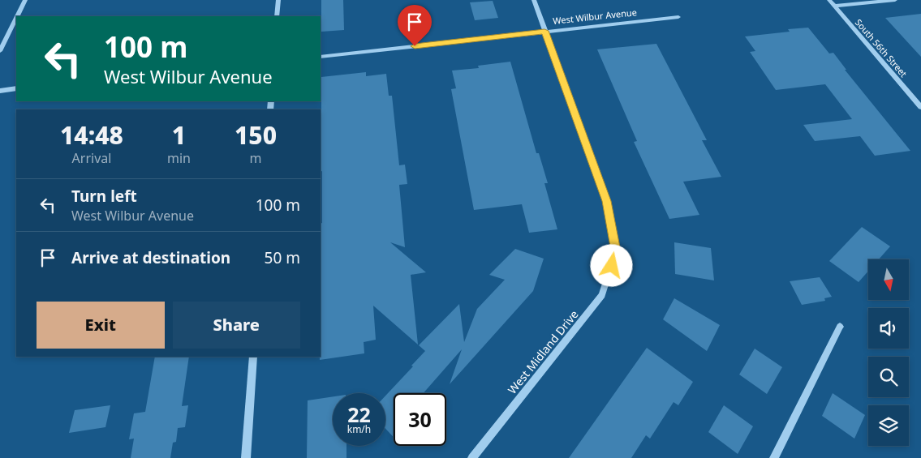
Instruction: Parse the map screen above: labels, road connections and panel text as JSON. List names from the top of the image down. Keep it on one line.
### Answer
{"streets":{"street":["West Wilbur Avenue","South 56th Street","West Midland Drive"]},"north":"bottom","page":{"turn":["100 m","West Wilbur Avenue"],"eta":["14:48","Arrival","1","min","150","m"],"list":[{"name":"Turn left","note":"West Wilbur Avenue","value":"100 m"},{"name":"Arrive at destination","value":"50 m"}],"buttons":["Exit","Share"],"speed":"22 km/h","limit":"30"}}
